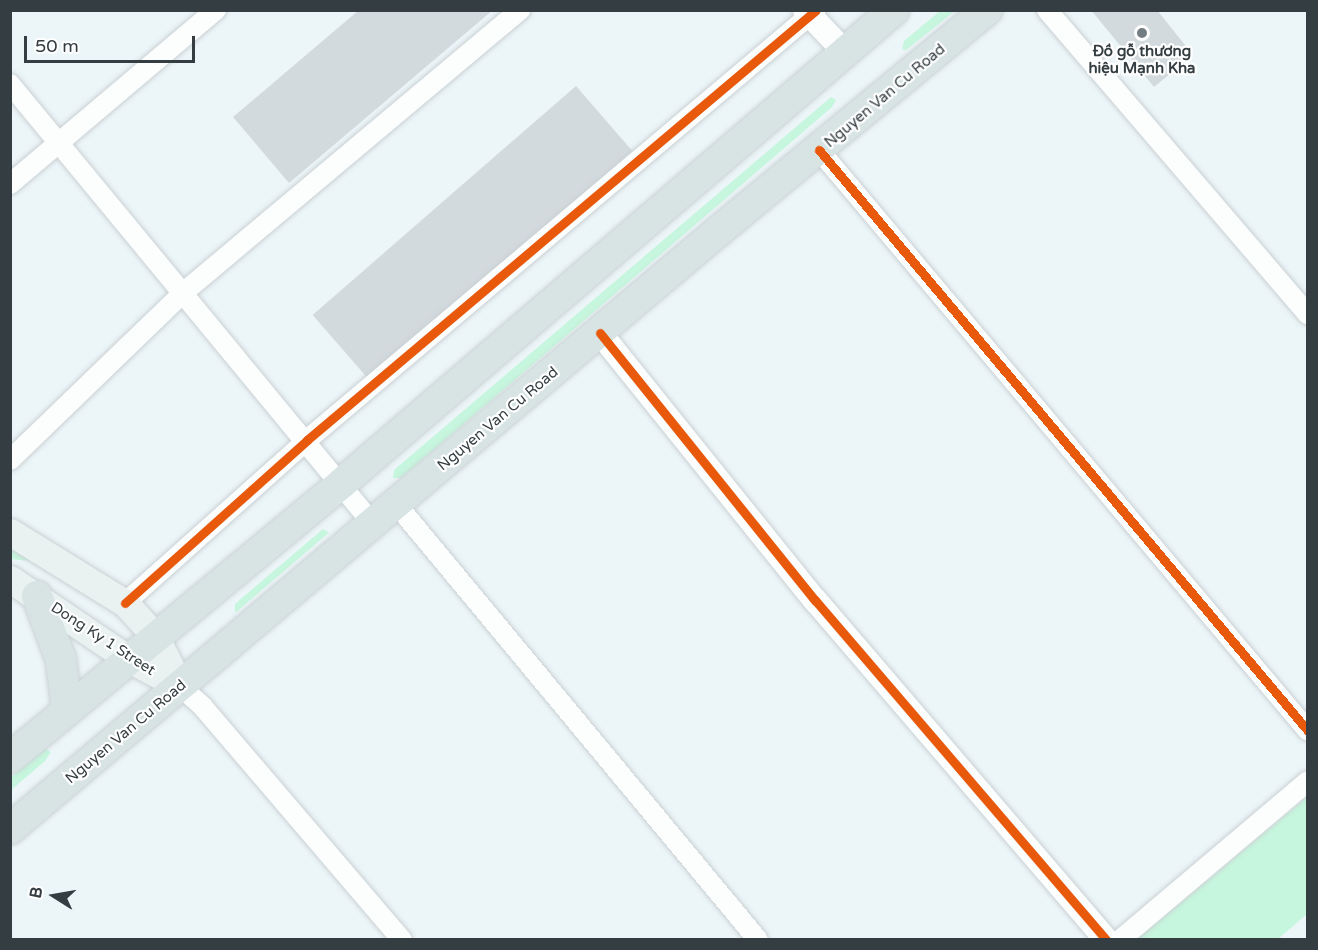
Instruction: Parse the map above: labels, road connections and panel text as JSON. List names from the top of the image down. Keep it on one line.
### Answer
{"streets":{"main road":["Nguyen Van Cu Road","Dong Ky 1 Street"]},"crossings":[["Nguyen Van Cu Road","Dong Ky 1 Street"]],"places":["Đồ gỗ thương hiệu Mạnh Kha"],"scale_bar":"50 m","north":"left"}
